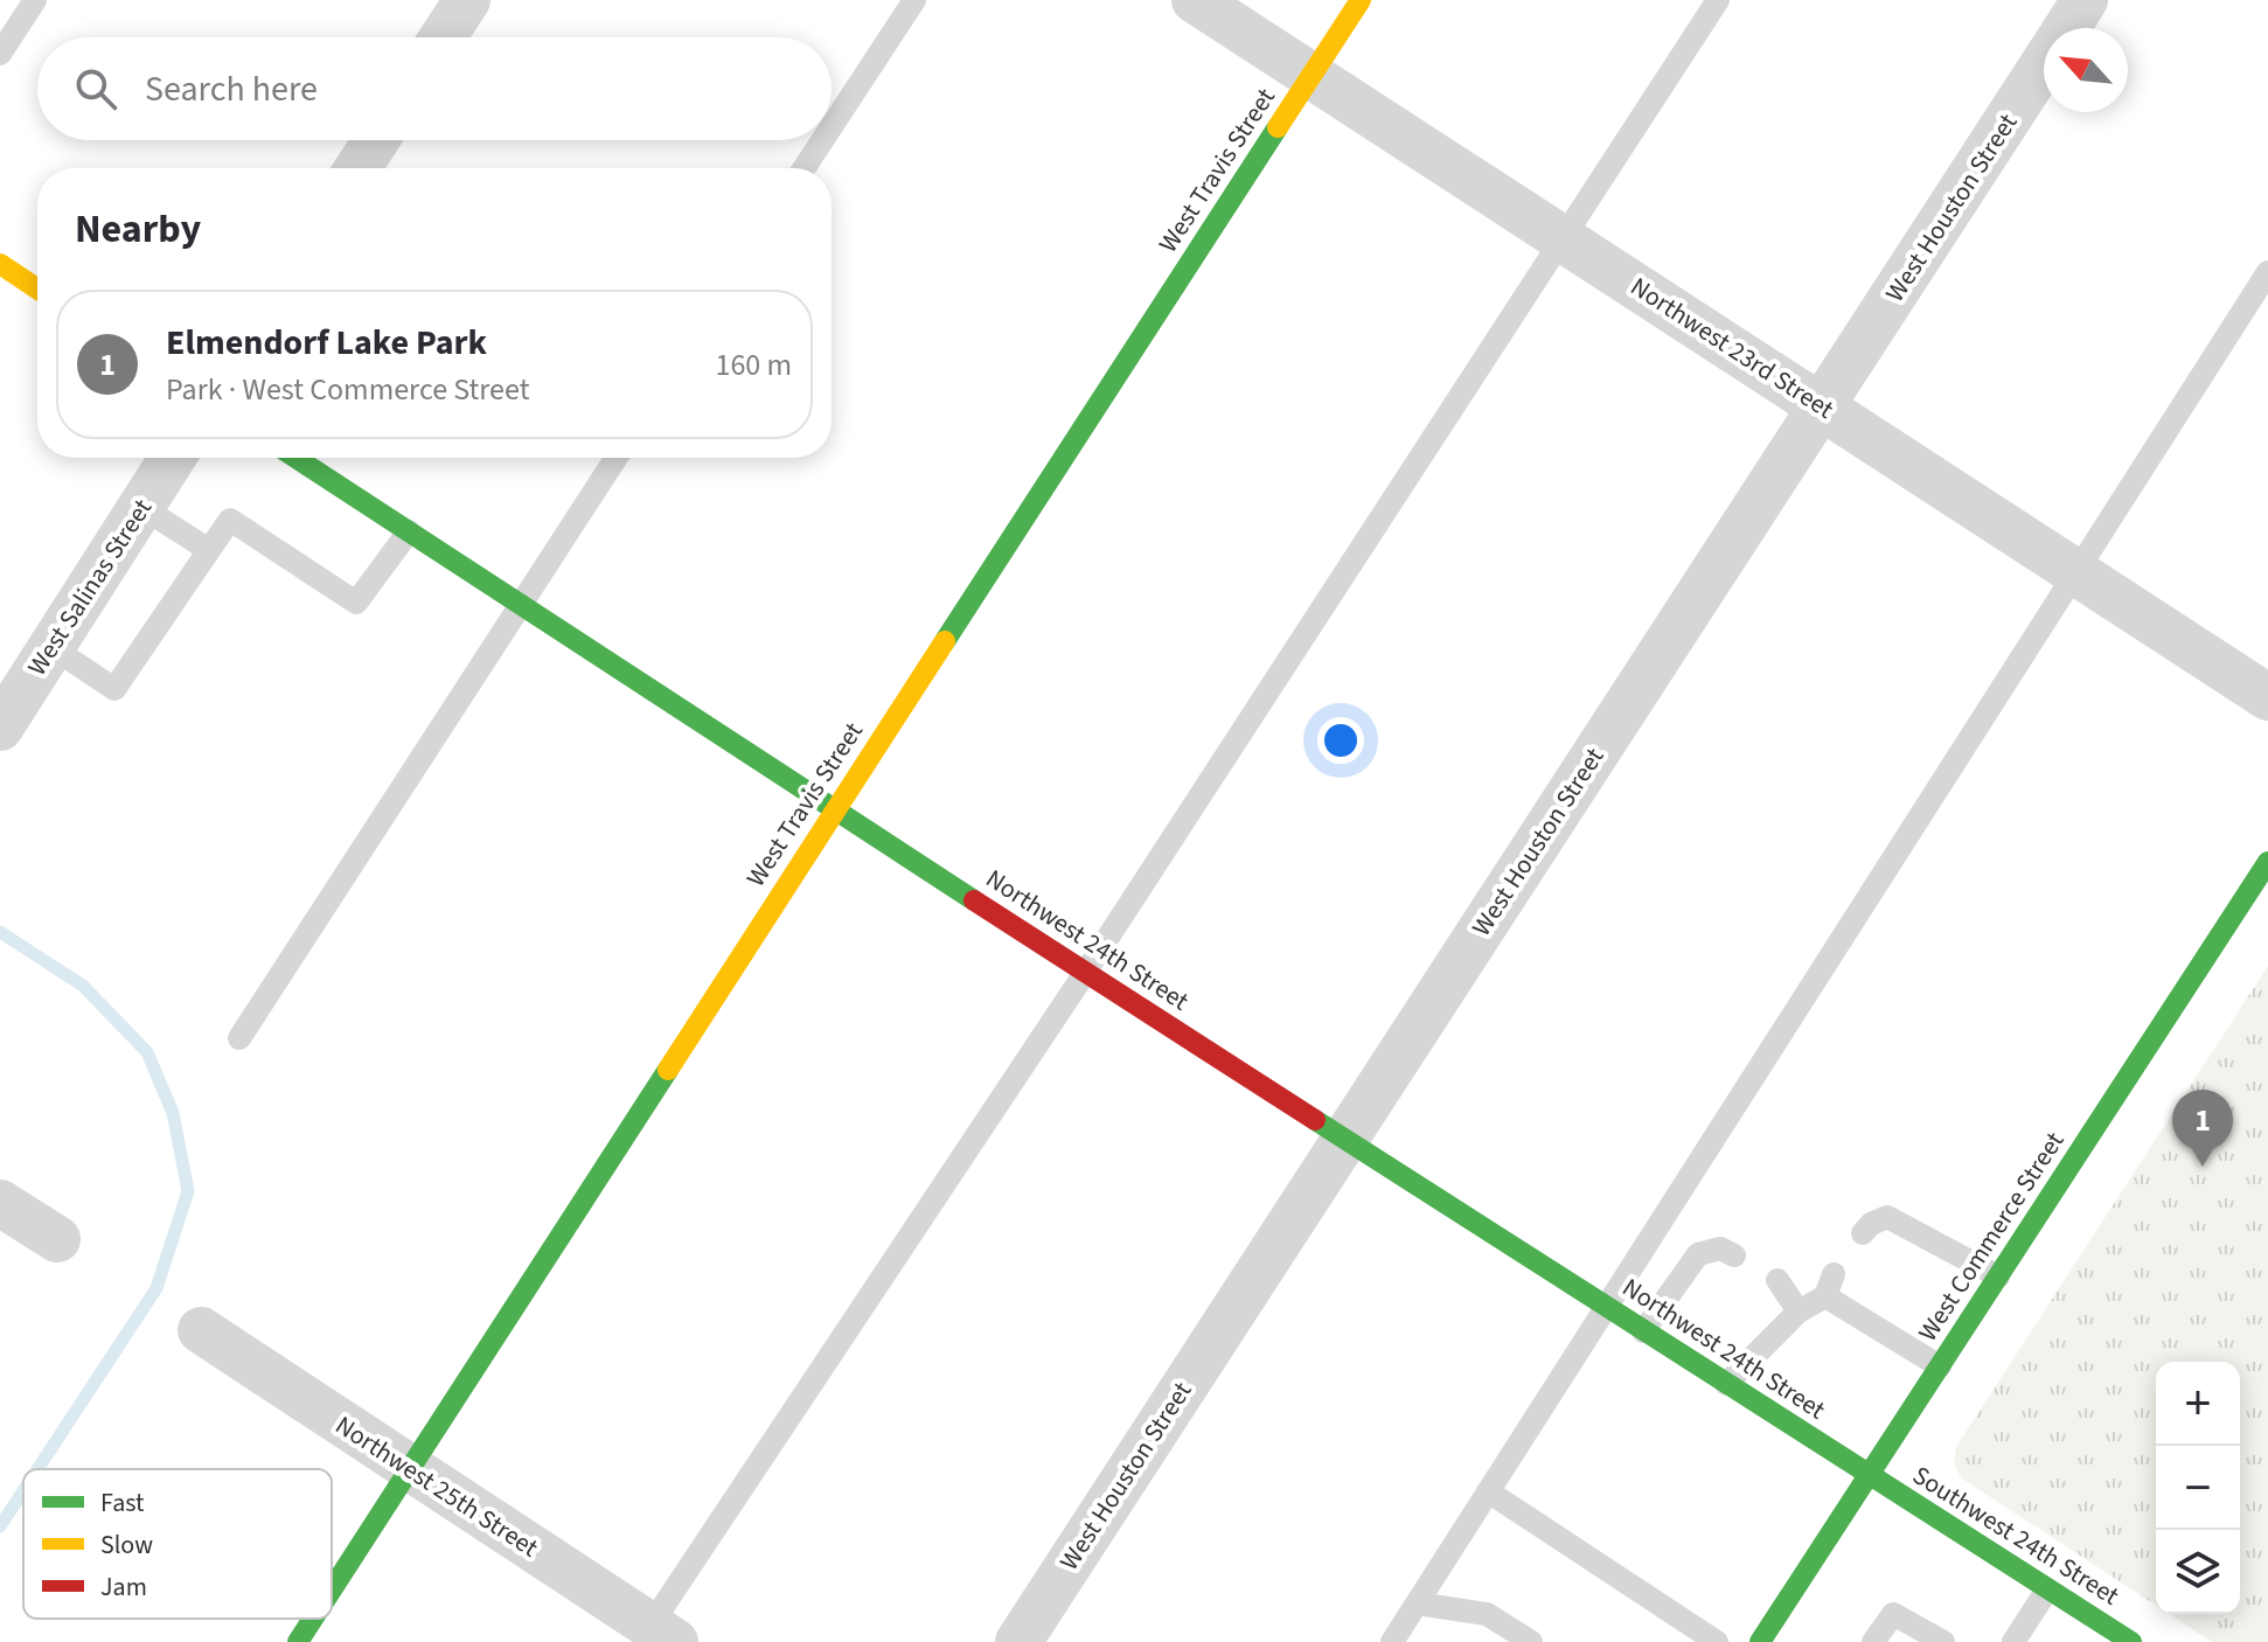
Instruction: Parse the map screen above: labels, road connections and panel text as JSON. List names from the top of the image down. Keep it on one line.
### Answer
{"streets":{"main road":["West Travis Street","Northwest 24th Street","West Commerce Street","Southwest 24th Street"],"street":["West Houston Street","Northwest 23rd Street","West Salinas Street","Northwest 25th Street"]},"crossings":[["West Travis Street","Northwest 23rd Street"],["West Travis Street","Northwest 24th Street"],["West Travis Street","Northwest 25th Street"],["West Houston Street","Northwest 23rd Street"],["West Houston Street","Northwest 24th Street"],["Northwest 24th Street","West Commerce Street"],["Northwest 24th Street","Southwest 24th Street"],["West Commerce Street","Southwest 24th Street"]],"legend":["Fast","Slow","Jam"],"north":"top left","page":{"search":"Search here","heading":"Nearby","list":[{"mark":"1","name":"Elmendorf Lake Park","note":"Park · West Commerce Street","value":"160 m"}],"pins":"1","map_buttons":["+","−"]}}
